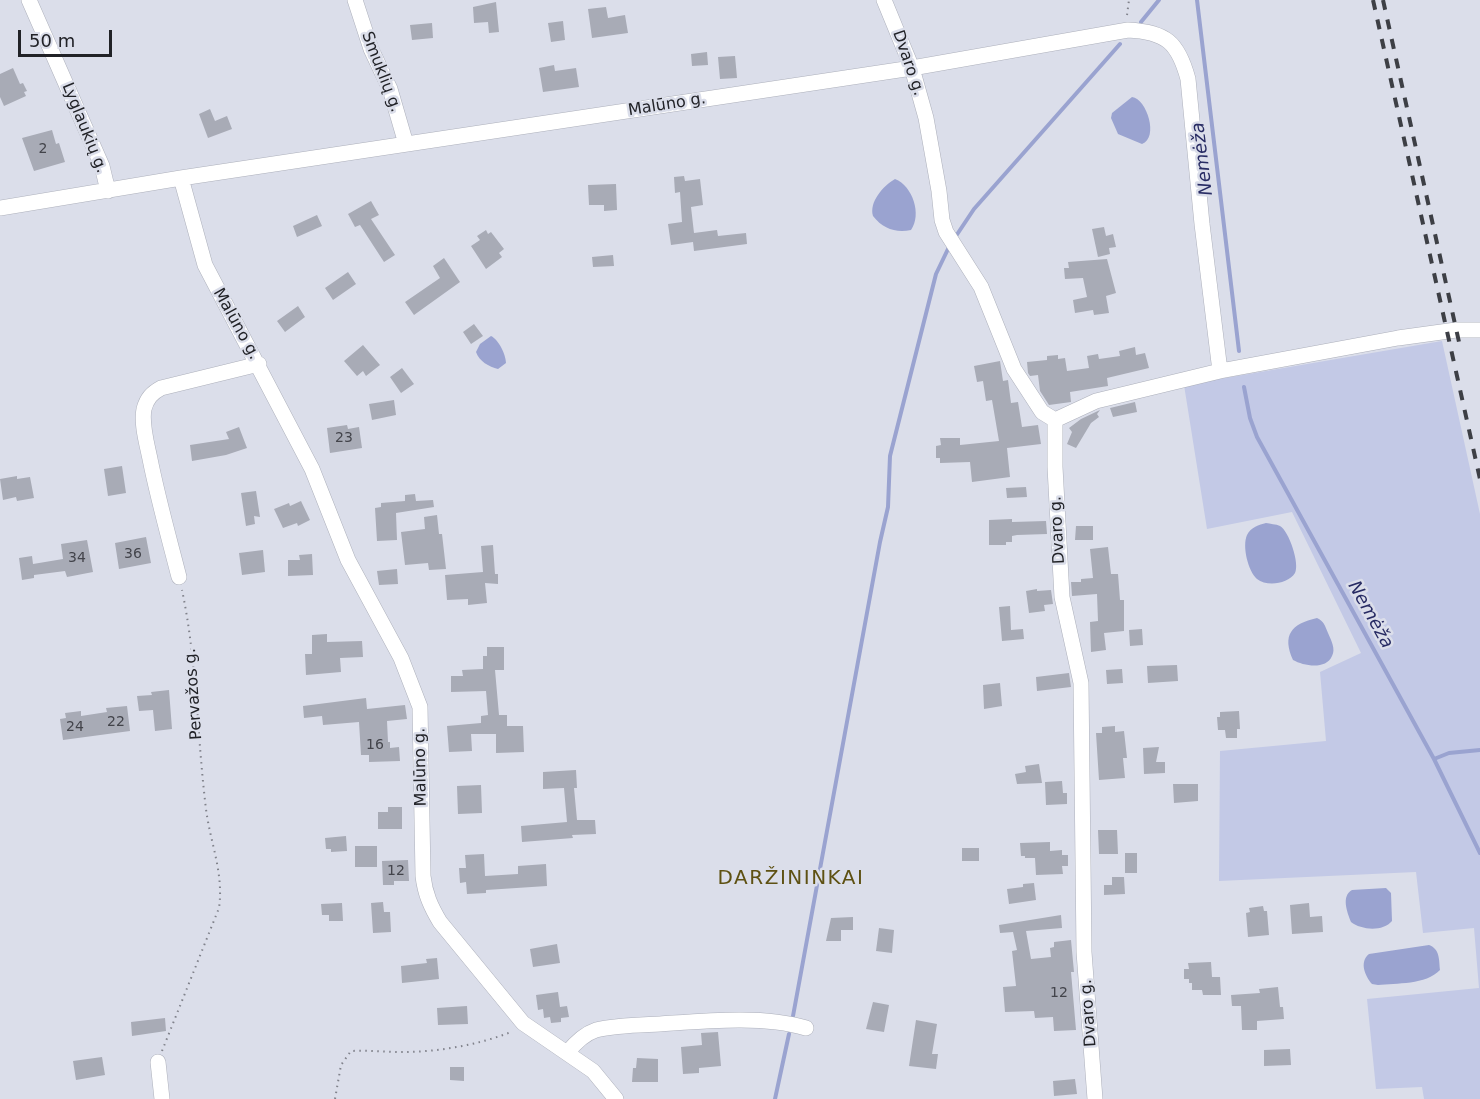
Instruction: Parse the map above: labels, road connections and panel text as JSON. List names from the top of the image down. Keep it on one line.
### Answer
{"streets":{"street":["Dvaro g.","Smuklių g.","Malūno g.","Lyglaukių g."],"path":["Pervažos g."]},"crossings":[["Dvaro g.","Malūno g."],["Smuklių g.","Malūno g."]],"districts":["DARŽININKAI"],"water":["Nemėža"],"house_numbers":["2","23","36","34","22","24","16","12","12"],"scale_bar":"50 m"}
